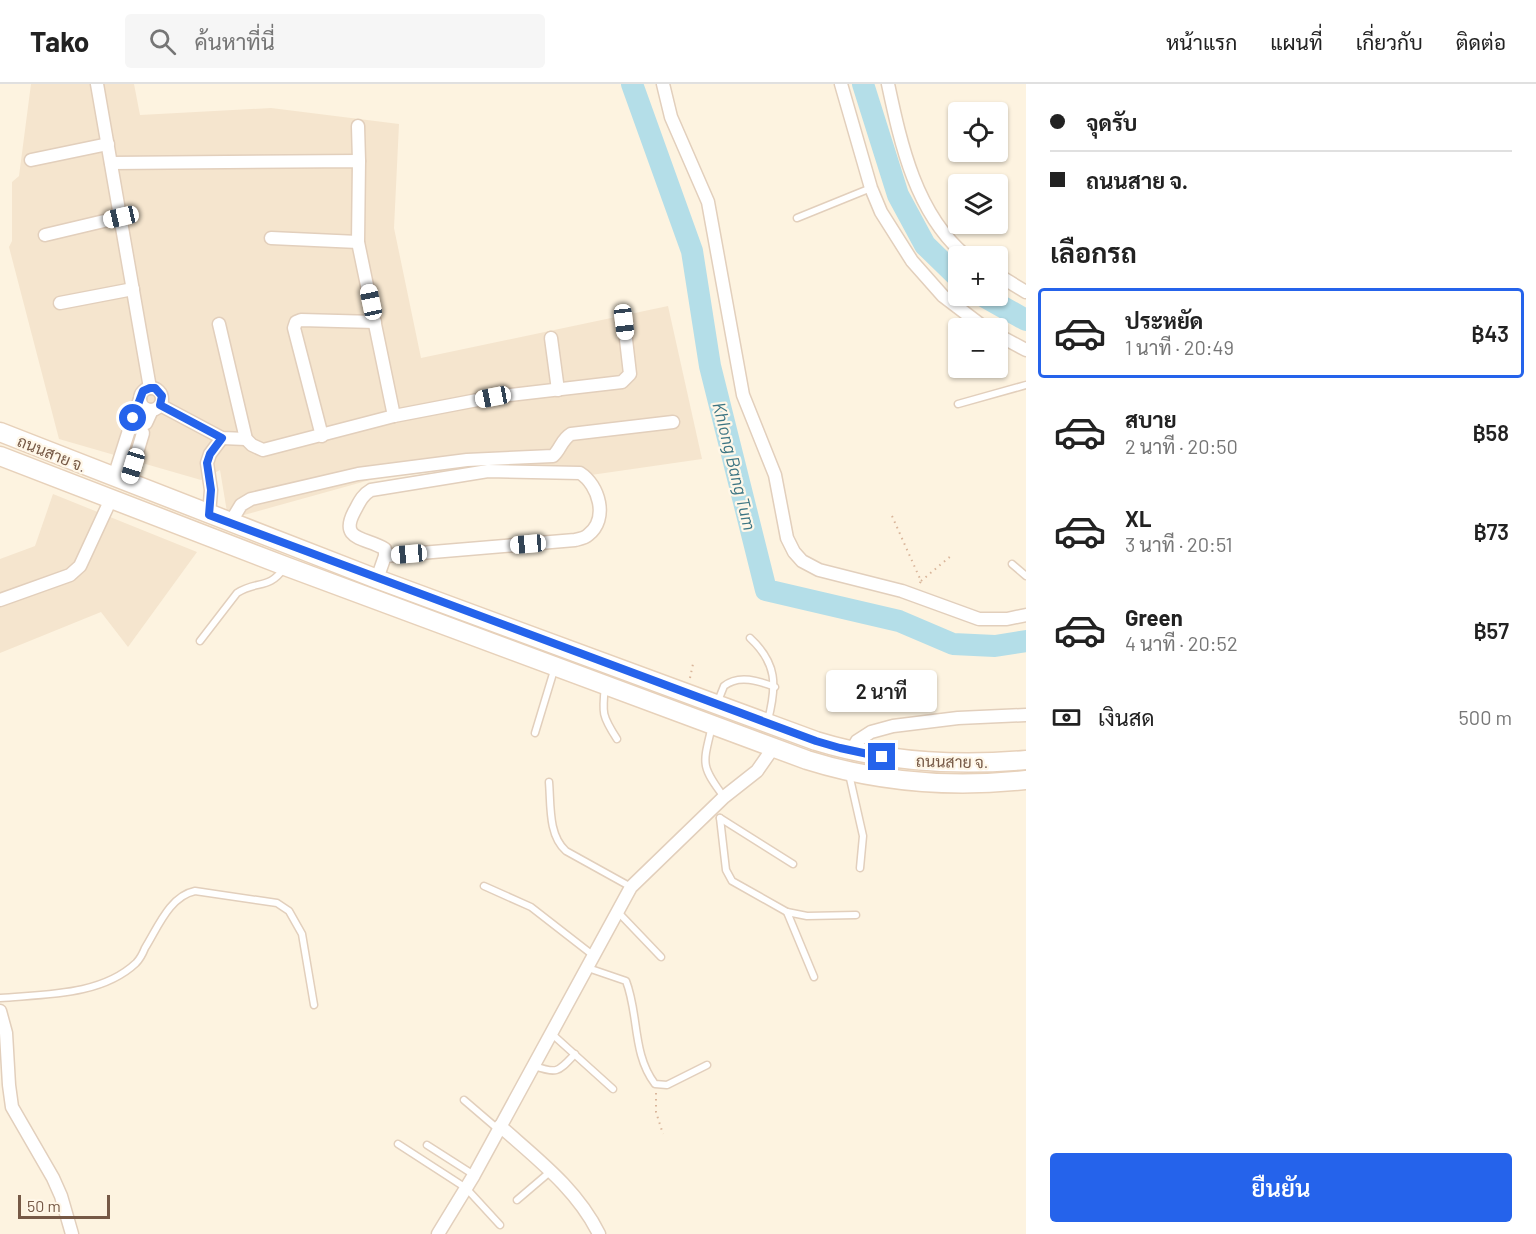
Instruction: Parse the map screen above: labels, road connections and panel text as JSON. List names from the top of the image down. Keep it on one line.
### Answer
{"streets":{"main road":["ถนนสาย จ."]},"water":["Khlong Bang Tum"],"scale_bar":"50 m","page":{"header":"Tako","search":"ค้นหาที่นี่","nav":["หน้าแรก","แผนที่","เกี่ยวกับ","ติดต่อ"],"banner":["จุดรับ","ถนนสาย จ."],"map_buttons":["+","−"],"heading":"เลือกรถ","list":[{"name":"ประหยัด","note":"1 นาที · 20:49","value":"฿43"},{"name":"สบาย","note":"2 นาที · 20:50","value":"฿58"},{"name":"XL","note":"3 นาที · 20:51","value":"฿73"},{"name":"Green","note":"4 นาที · 20:52","value":"฿57"}],"bubble":"2 นาที","pay":["เงินสด","500 m"],"buttons":"ยืนยัน","scale":"50 m"}}
